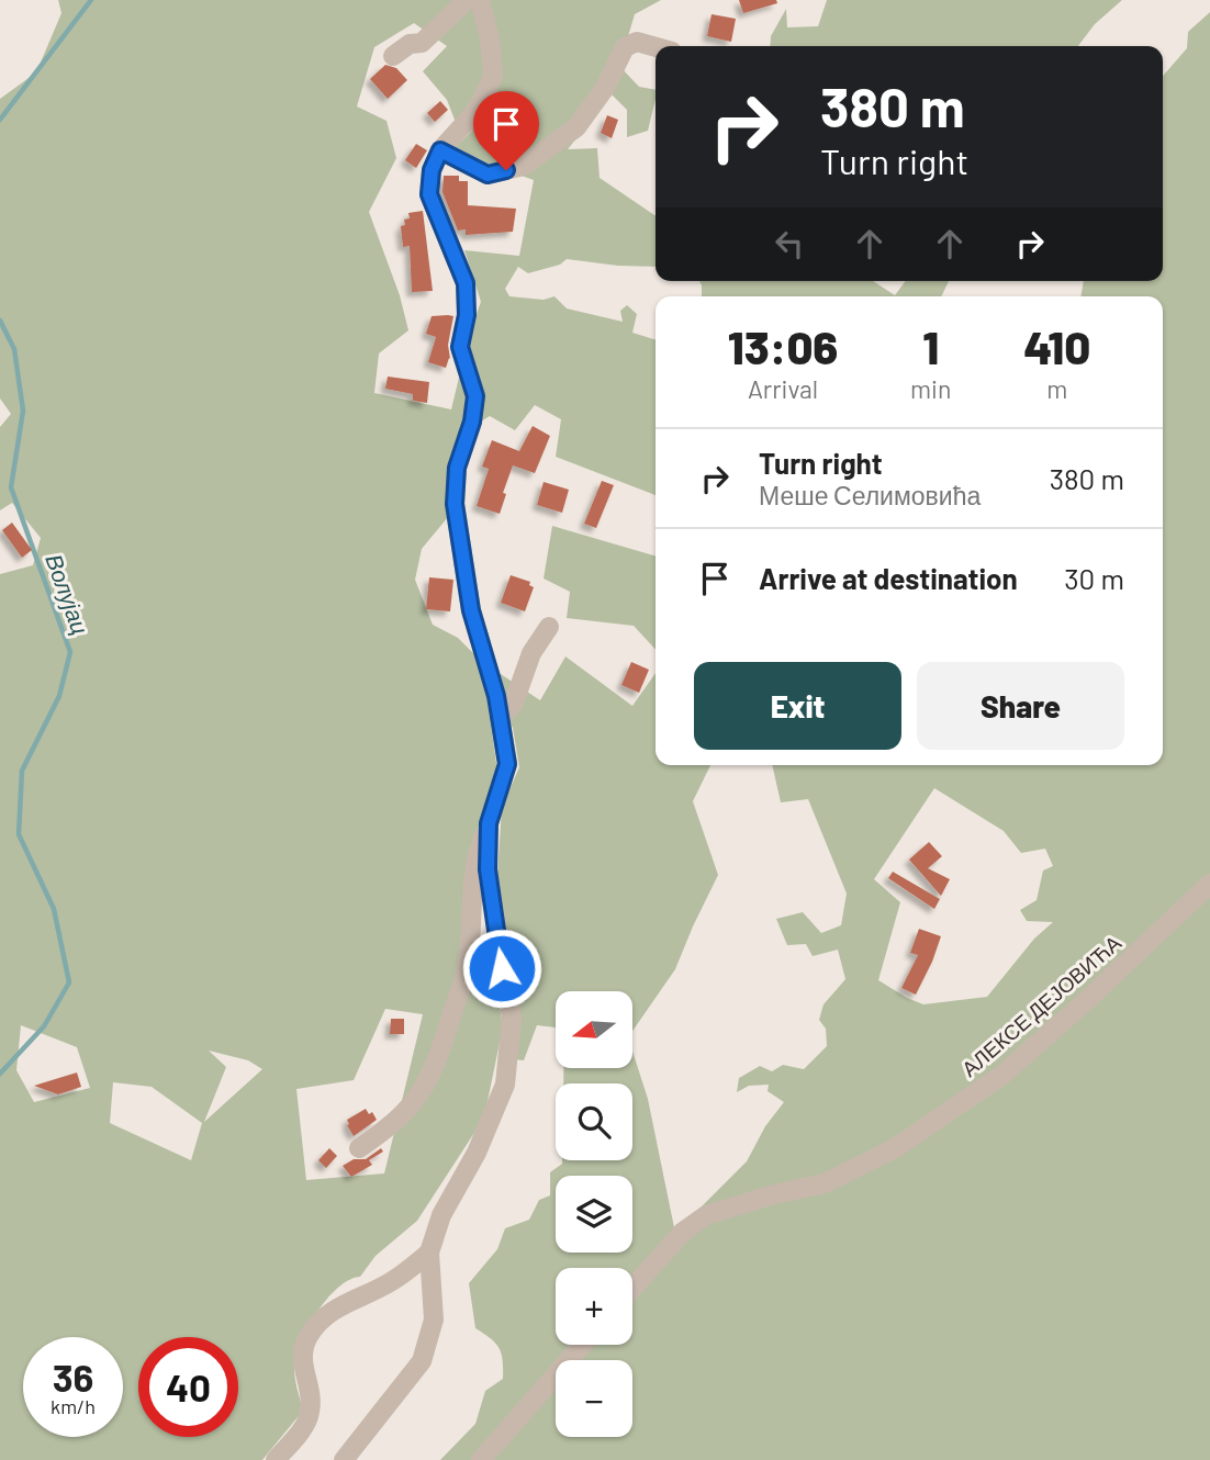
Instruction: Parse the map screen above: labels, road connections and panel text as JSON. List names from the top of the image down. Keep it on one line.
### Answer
{"streets":{"street":["АЛЕКСЕ ДЕЈОВИЋА"]},"water":["Волујац"],"north":"left","page":{"turn":["380 m","Turn right"],"eta":["13:06","Arrival","1","min","410","m"],"list":[{"name":"Turn right","note":"Меше Селимовића","value":"380 m"},{"name":"Arrive at destination","value":"30 m"}],"buttons":["Exit","Share"],"map_buttons":["+","−"],"speed":"36 km/h","limit":"40"}}
